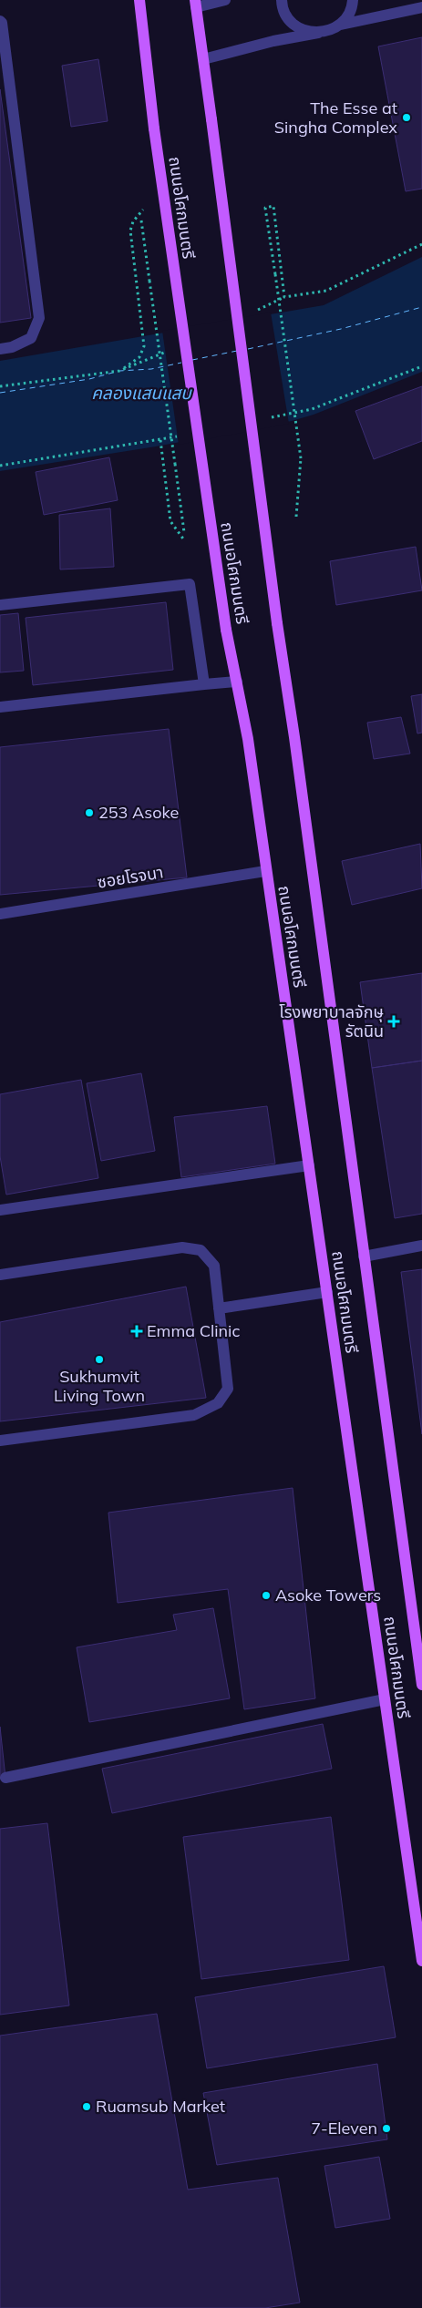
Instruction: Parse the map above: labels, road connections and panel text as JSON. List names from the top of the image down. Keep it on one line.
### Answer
{"streets":{"main road":["ถนนอโศกมนตรี"],"street":["ซอยโรจนา"]},"crossings":[["ถนนอโศกมนตรี","ซอยโรจนา"]],"water":["คลองแสนแสบ"],"places":{"other":["The Esse at Singha Complex","253 Asoke","Sukhumvit Living Town","Asoke Towers","Ruamsub Market","7-Eleven"],"health":["โรงพยาบาลจักษุ รัตนิน","Emma Clinic"]}}
